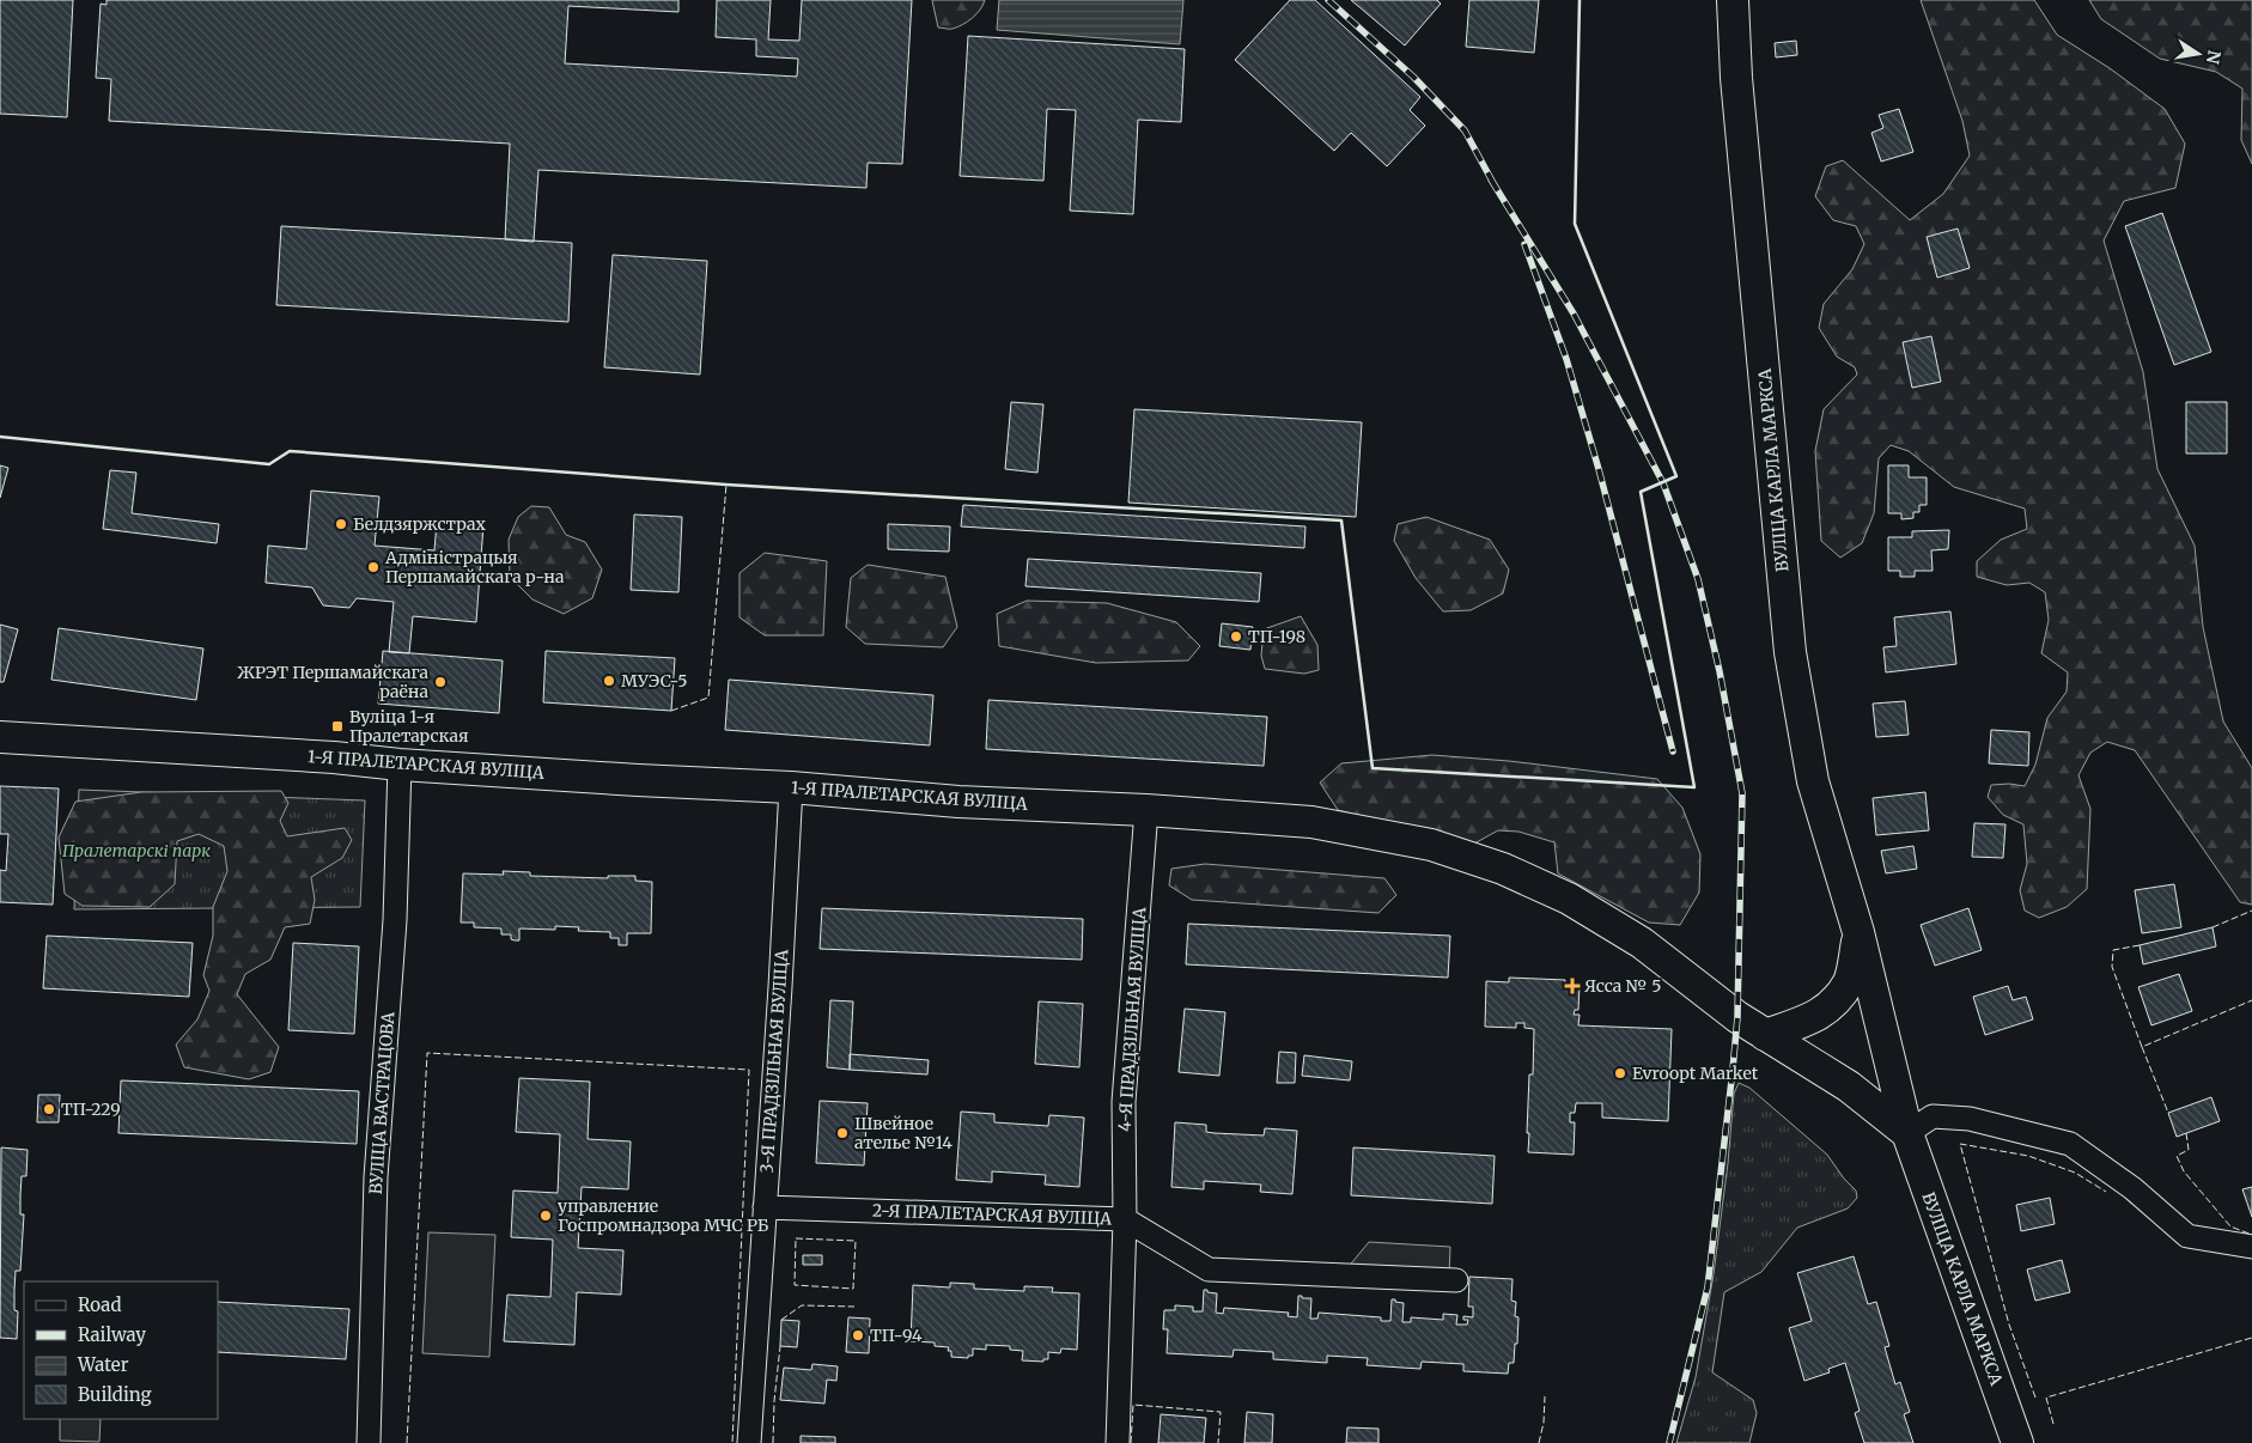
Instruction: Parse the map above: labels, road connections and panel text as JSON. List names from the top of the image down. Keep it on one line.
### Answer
{"streets":{"main road":["ВУЛІЦА КАРЛА МАРКСА","1-Я ПРАЛЕТАРСКАЯ ВУЛІЦА"],"street":["4-Я ПРАДЗІЛЬНАЯ ВУЛІЦА","3-Я ПРАДЗІЛЬНАЯ ВУЛІЦА","ВУЛІЦА ВАСТРАЦОВА","2-Я ПРАЛЕТАРСКАЯ ВУЛІЦА"]},"crossings":[["ВУЛІЦА КАРЛА МАРКСА","1-Я ПРАЛЕТАРСКАЯ ВУЛІЦА"],["1-Я ПРАЛЕТАРСКАЯ ВУЛІЦА","4-Я ПРАДЗІЛЬНАЯ ВУЛІЦА"],["1-Я ПРАЛЕТАРСКАЯ ВУЛІЦА","3-Я ПРАДЗІЛЬНАЯ ВУЛІЦА"],["1-Я ПРАЛЕТАРСКАЯ ВУЛІЦА","ВУЛІЦА ВАСТРАЦОВА"],["4-Я ПРАДЗІЛЬНАЯ ВУЛІЦА","2-Я ПРАЛЕТАРСКАЯ ВУЛІЦА"],["3-Я ПРАДЗІЛЬНАЯ ВУЛІЦА","2-Я ПРАЛЕТАРСКАЯ ВУЛІЦА"]],"parks":["Пралетарскі парк"],"places":{"other":["Белдзяржстрах","Адміністрацыя Першамайскага р-на","ТП-198","МУЭС-5","ЖРЭТ Першамайскага раёна","Evroopt Market","ТП-229","Швейное ателье №14","управление Госпромнадзора МЧС РБ","ТП-94"],"transit":["Вуліца 1-я Пралетарская"],"health":["Ясса № 5"]},"legend":["Road","Railway","Water","Building"],"north":"right"}
